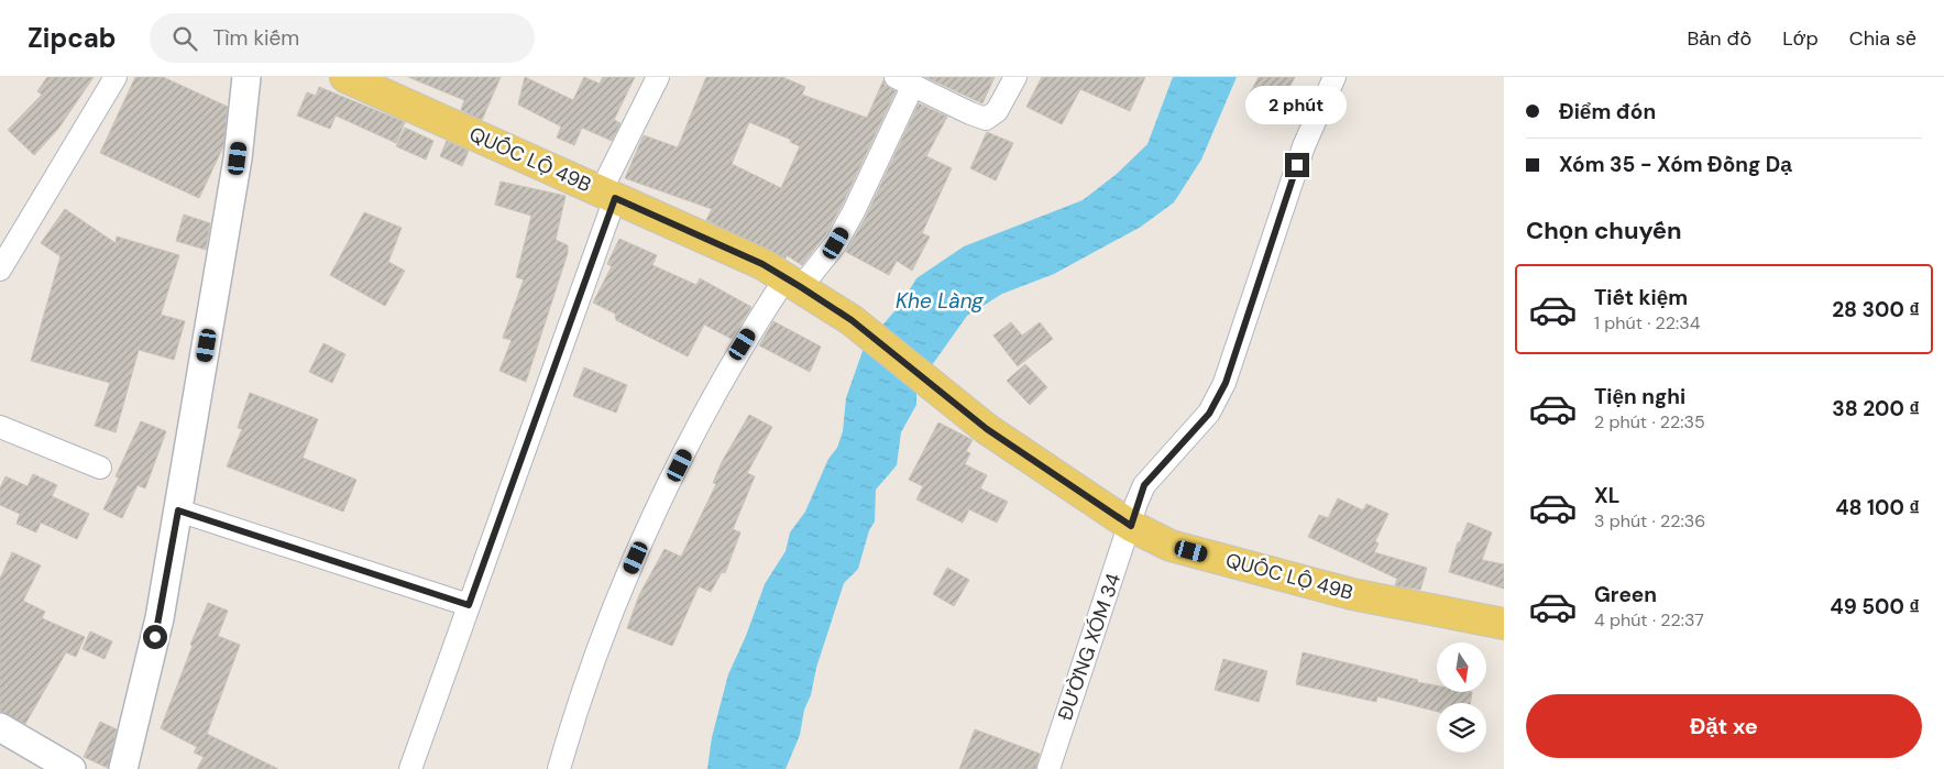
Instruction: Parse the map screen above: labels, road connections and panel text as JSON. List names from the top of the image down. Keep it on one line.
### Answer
{"streets":{"main road":["QUỐC LỘ 49B"],"street":["ĐƯỜNG XÓM 34"]},"crossings":[["QUỐC LỘ 49B","ĐƯỜNG XÓM 34"]],"water":["Khe Làng"],"north":"bottom","page":{"header":"Zipcab","search":"Tìm kiếm","nav":["Bản đồ","Lớp","Chia sẻ"],"banner":["Điểm đón","Xóm 35 - Xóm Đồng Dạ"],"bubble":"2 phút","heading":"Chọn chuyến","list":[{"name":"Tiết kiệm","note":"1 phút · 22:34","value":"28 300 ₫"},{"name":"Tiện nghi","note":"2 phút · 22:35","value":"38 200 ₫"},{"name":"XL","note":"3 phút · 22:36","value":"48 100 ₫"},{"name":"Green","note":"4 phút · 22:37","value":"49 500 ₫"}],"buttons":"Đặt xe"}}
